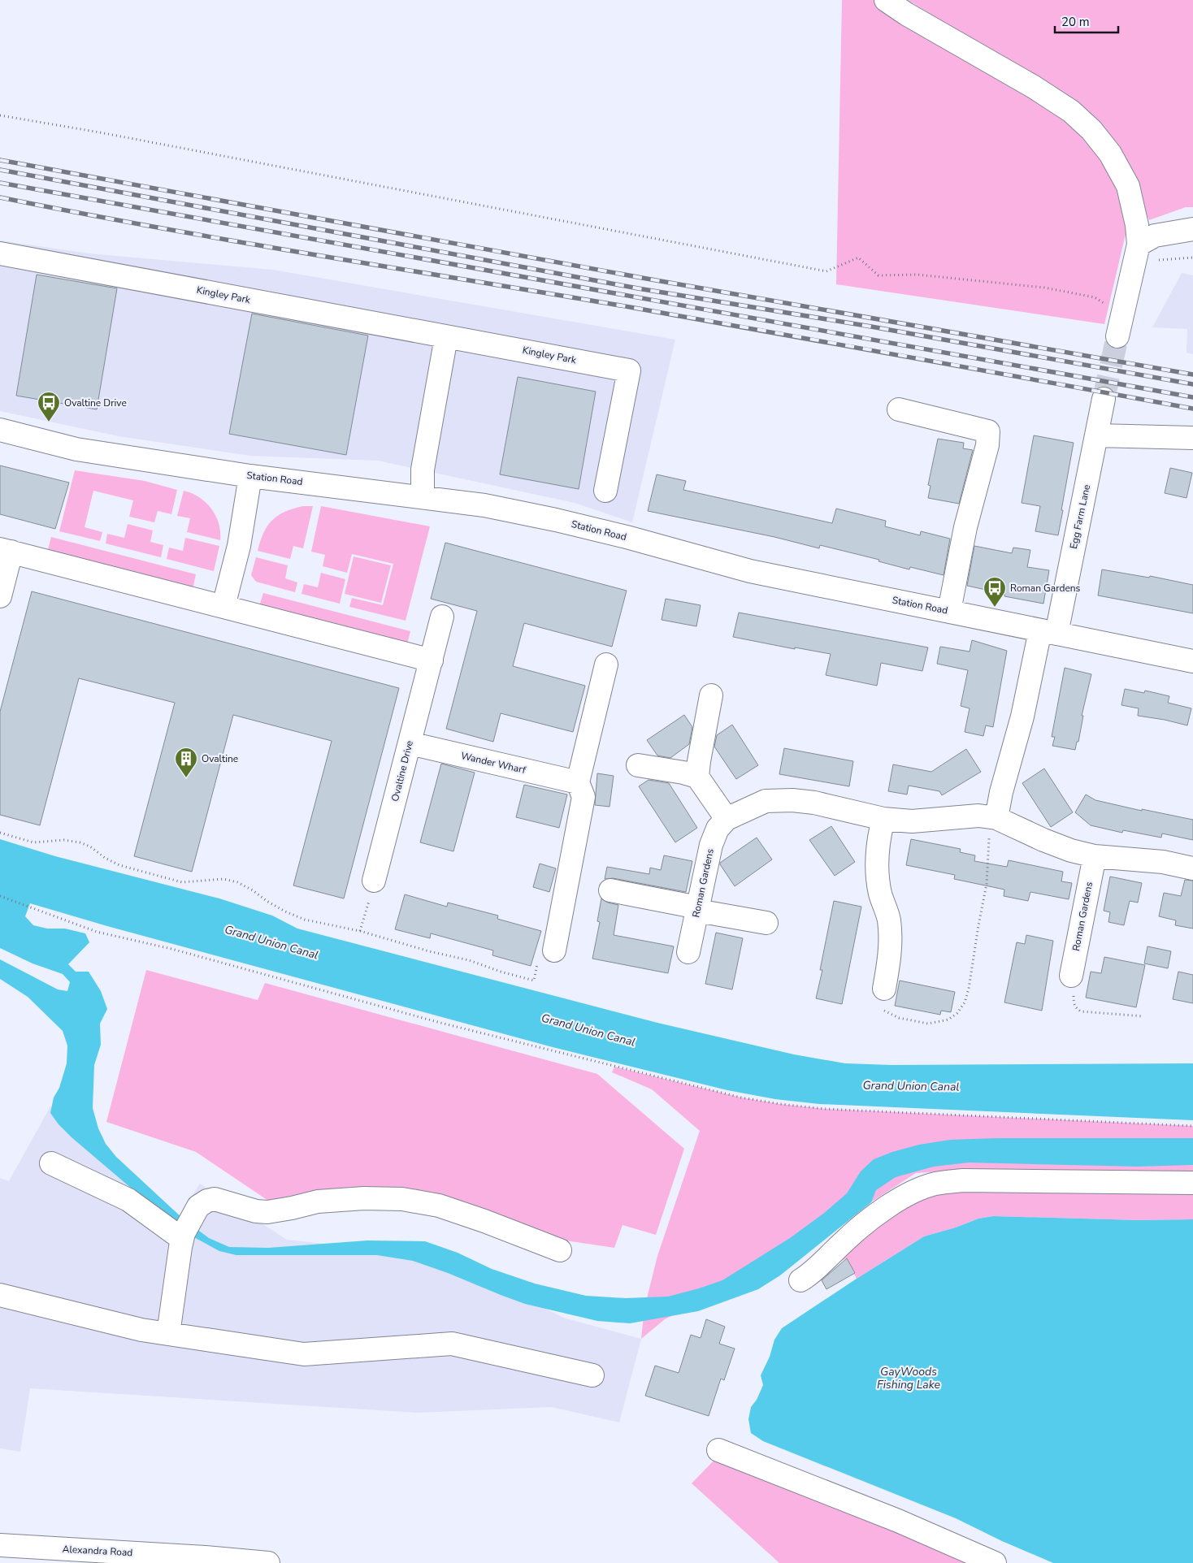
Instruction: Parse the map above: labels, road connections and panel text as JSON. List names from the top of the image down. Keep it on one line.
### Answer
{"streets":{"street":["Kingley Park","Station Road","Egg Farm Lane","Wander Wharf","Ovaltine Drive","Roman Gardens","Alexandra Road"]},"crossings":[["Station Road","Egg Farm Lane"],["Wander Wharf","Ovaltine Drive"]],"water":["Grand Union Canal","GayWoods Fishing Lake"],"places":{"bus stop":["Ovaltine Drive","Roman Gardens"],"building":["Ovaltine"]},"scale_bar":"20 m"}
